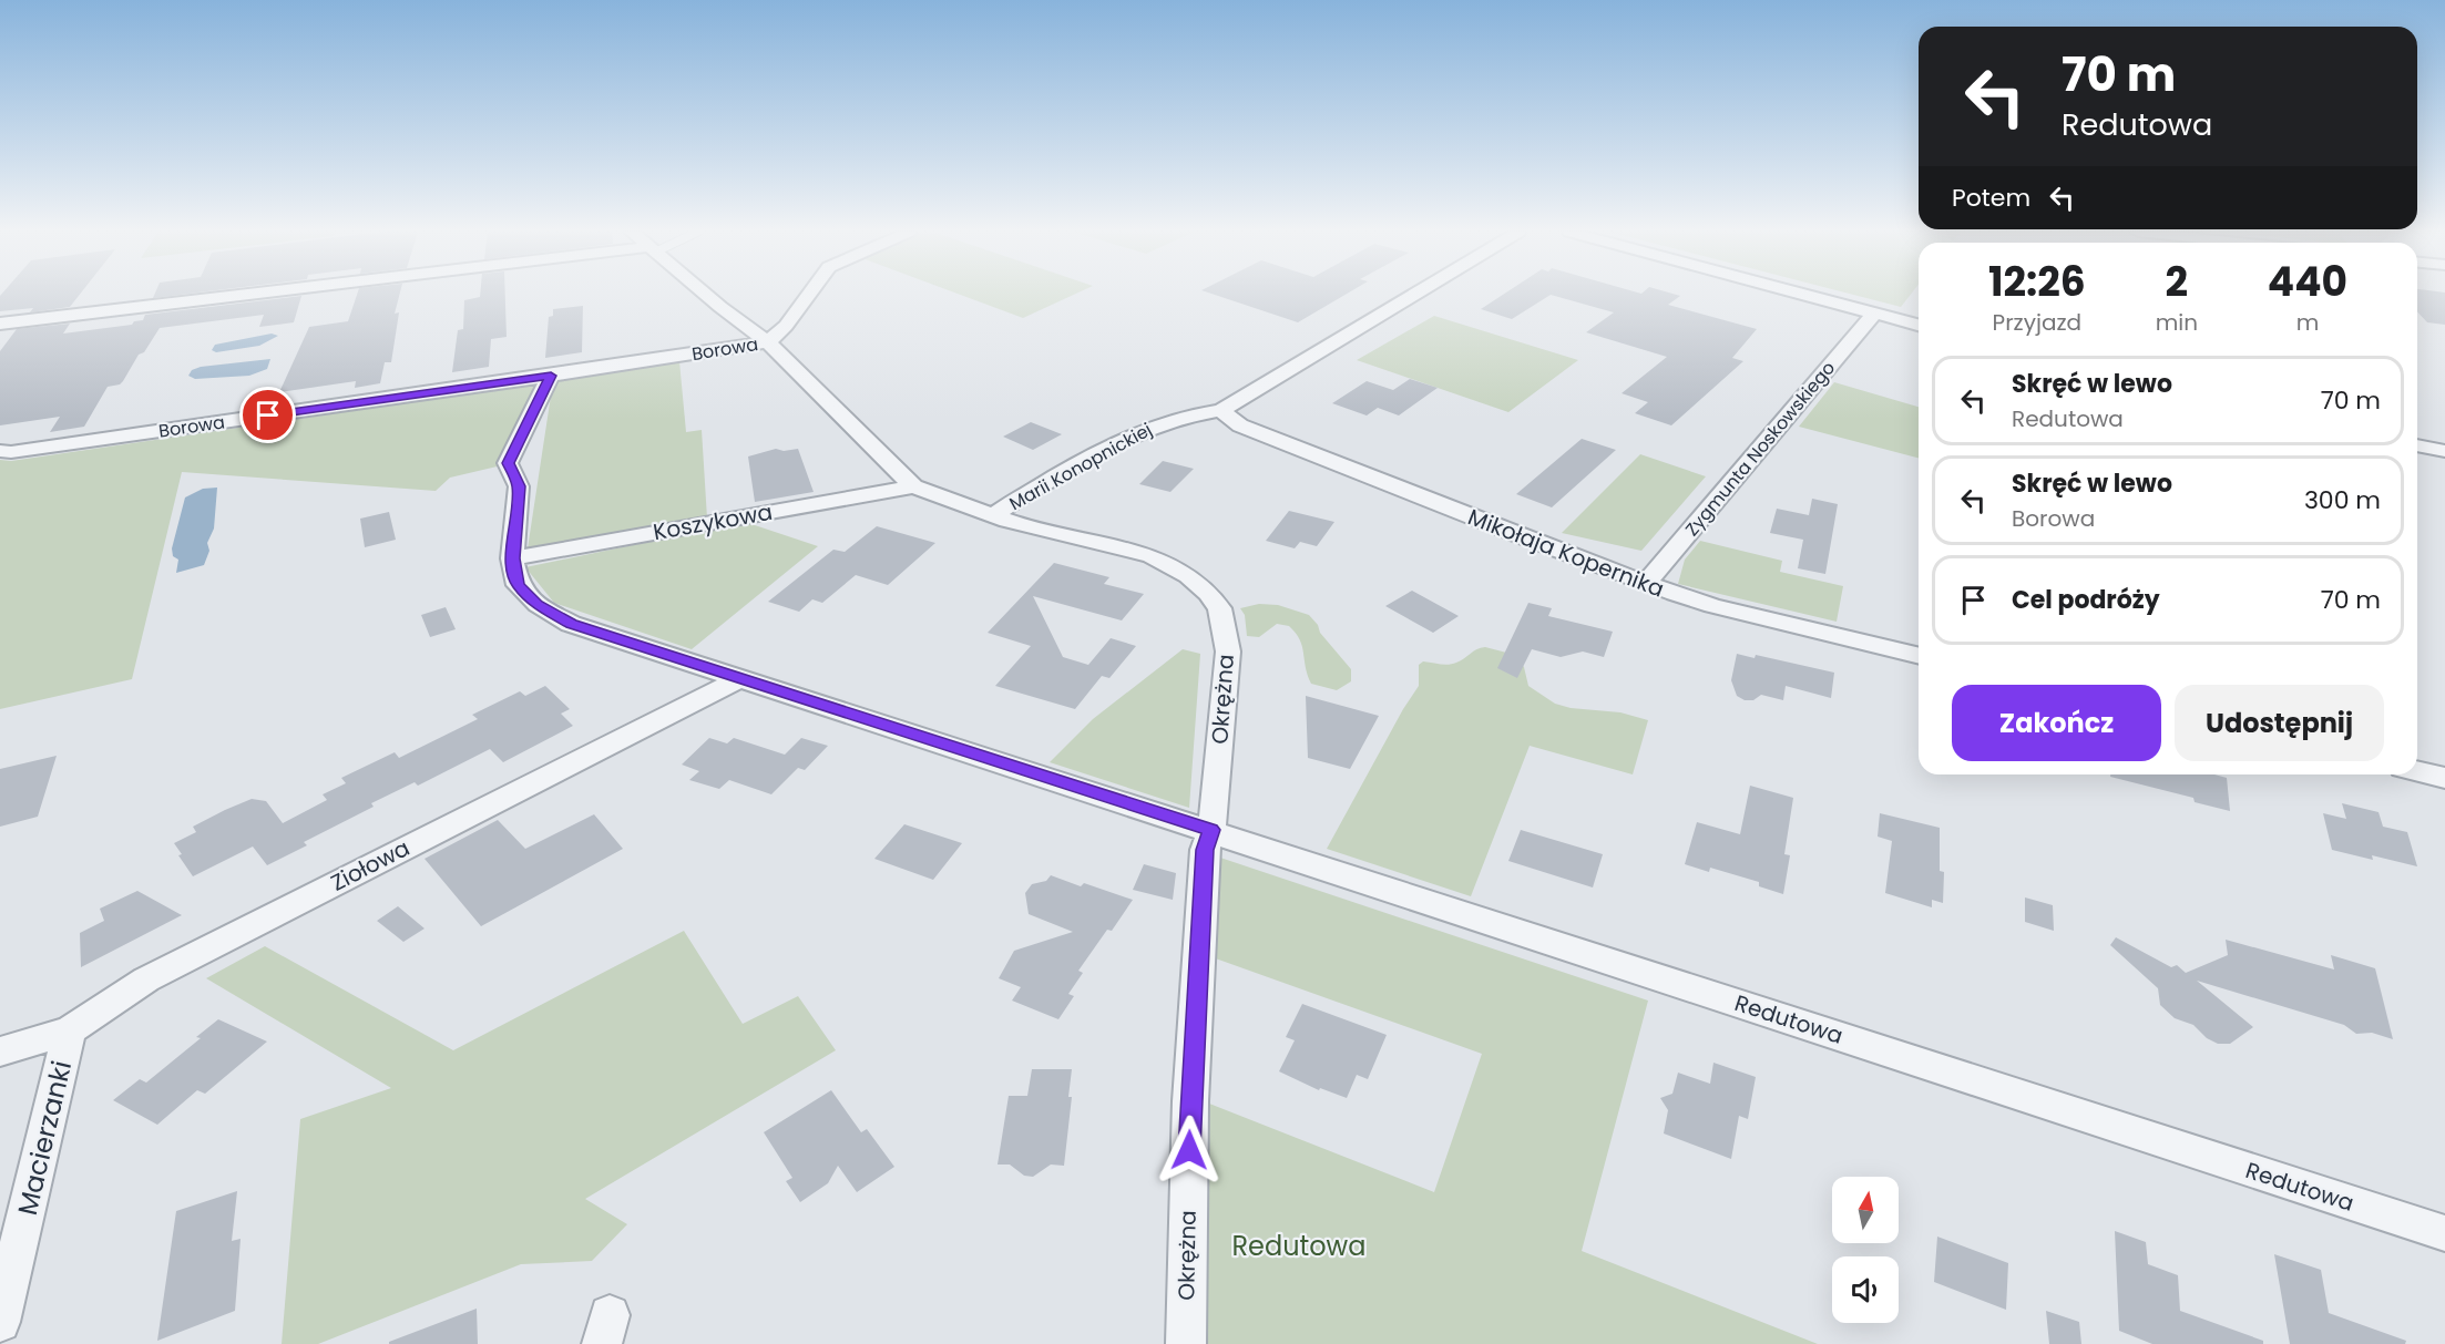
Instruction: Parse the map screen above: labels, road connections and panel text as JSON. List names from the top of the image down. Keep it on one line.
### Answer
{"streets":{"street":["Borowa","Zygmunta Noskowskiego","Marii Konopnickiej","Koszykowa","Mikołaja Kopernika","Okrężna","Ziołowa","Redutowa","Macierzanki"]},"crossings":[["Borowa","Okrężna"],["Borowa","Redutowa"],["Zygmunta Noskowskiego","Mikołaja Kopernika"],["Marii Konopnickiej","Mikołaja Kopernika"],["Marii Konopnickiej","Okrężna"],["Koszykowa","Okrężna"],["Koszykowa","Redutowa"],["Okrężna","Redutowa"],["Ziołowa","Redutowa"],["Ziołowa","Macierzanki"]],"parks":["Redutowa"],"north":"top","page":{"turn":["70 m","Redutowa"],"then":"Potem","eta":["12:26","Przyjazd","2","min","440","m"],"list":[{"name":"Skręć w lewo","note":"Redutowa","value":"70 m"},{"name":"Skręć w lewo","note":"Borowa","value":"300 m"},{"name":"Cel podróży","value":"70 m"}],"buttons":["Zakończ","Udostępnij"]}}
